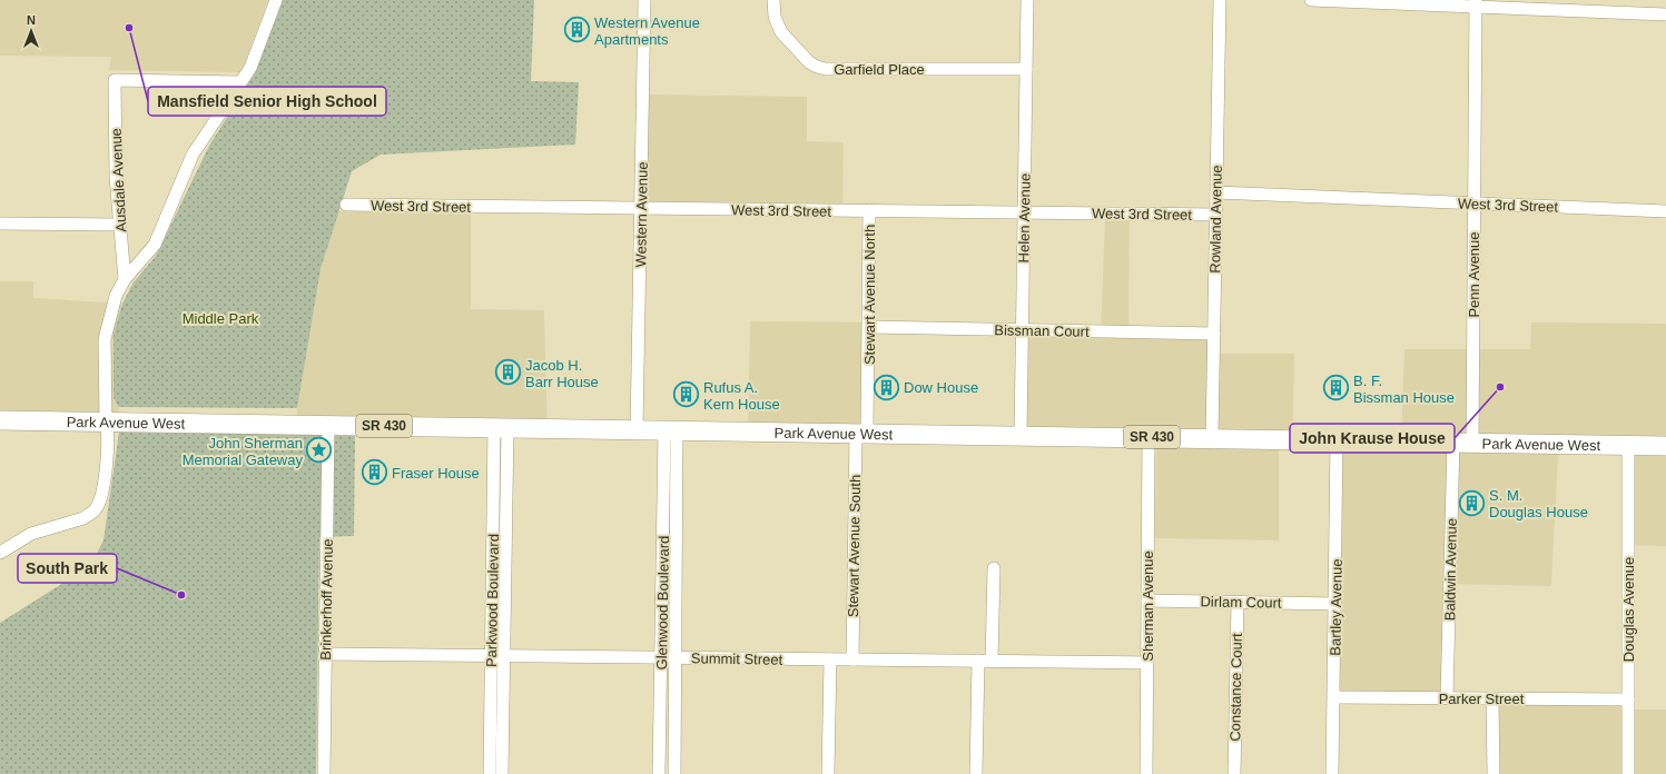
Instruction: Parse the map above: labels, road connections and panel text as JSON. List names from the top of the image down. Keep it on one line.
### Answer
{"streets":{"main road":["Park Avenue West","SR 430"],"street":["Garfield Place","Ausdale Avenue","West 3rd Street","Western Avenue","Helen Avenue","Rowland Avenue","Penn Avenue","Stewart Avenue North","Bissman Court","Stewart Avenue South","Baldwin Avenue","Brinkerhoff Avenue","Parkwood Boulevard","Dirlam Court","Glenwood Boulevard","Sherman Avenue","Bartley Avenue","Douglas Avenue","Summit Street","Constance Court","Parker Street"]},"crossings":[["Garfield Place","Helen Avenue"],["West 3rd Street","Western Avenue"],["West 3rd Street","Helen Avenue"],["West 3rd Street","Rowland Avenue"],["West 3rd Street","Penn Avenue"],["West 3rd Street","Stewart Avenue North"],["Western Avenue","Park Avenue West"],["Helen Avenue","Bissman Court"],["Helen Avenue","Park Avenue West"],["Rowland Avenue","Bissman Court"],["Rowland Avenue","Park Avenue West"],["Penn Avenue","Park Avenue West"],["Stewart Avenue North","Bissman Court"],["Stewart Avenue North","Park Avenue West"],["Stewart Avenue North","Stewart Avenue South"],["Park Avenue West","Stewart Avenue South"],["Park Avenue West","Baldwin Avenue"],["Park Avenue West","Brinkerhoff Avenue"],["Park Avenue West","Parkwood Boulevard"],["Park Avenue West","Glenwood Boulevard"],["Park Avenue West","Sherman Avenue"],["Park Avenue West","Bartley Avenue"],["Park Avenue West","Douglas Avenue"],["Stewart Avenue South","Summit Street"],["Baldwin Avenue","Parker Street"],["Brinkerhoff Avenue","Summit Street"],["Parkwood Boulevard","Summit Street"],["Dirlam Court","Sherman Avenue"],["Dirlam Court","Bartley Avenue"],["Dirlam Court","Constance Court"],["Glenwood Boulevard","Summit Street"],["Sherman Avenue","Summit Street"],["Bartley Avenue","Parker Street"],["Douglas Avenue","Parker Street"]],"parks":["Middle Park"],"places":{"other":["Mansfield Senior High School","John Krause House","South Park"],"building":["Western Avenue Apartments","Jacob H. Barr House","Dow House","B. F. Bissman House","Rufus A. Kern House","Fraser House","S. M. Douglas House"],"place":["John Sherman Memorial Gateway"]},"north":"top"}
